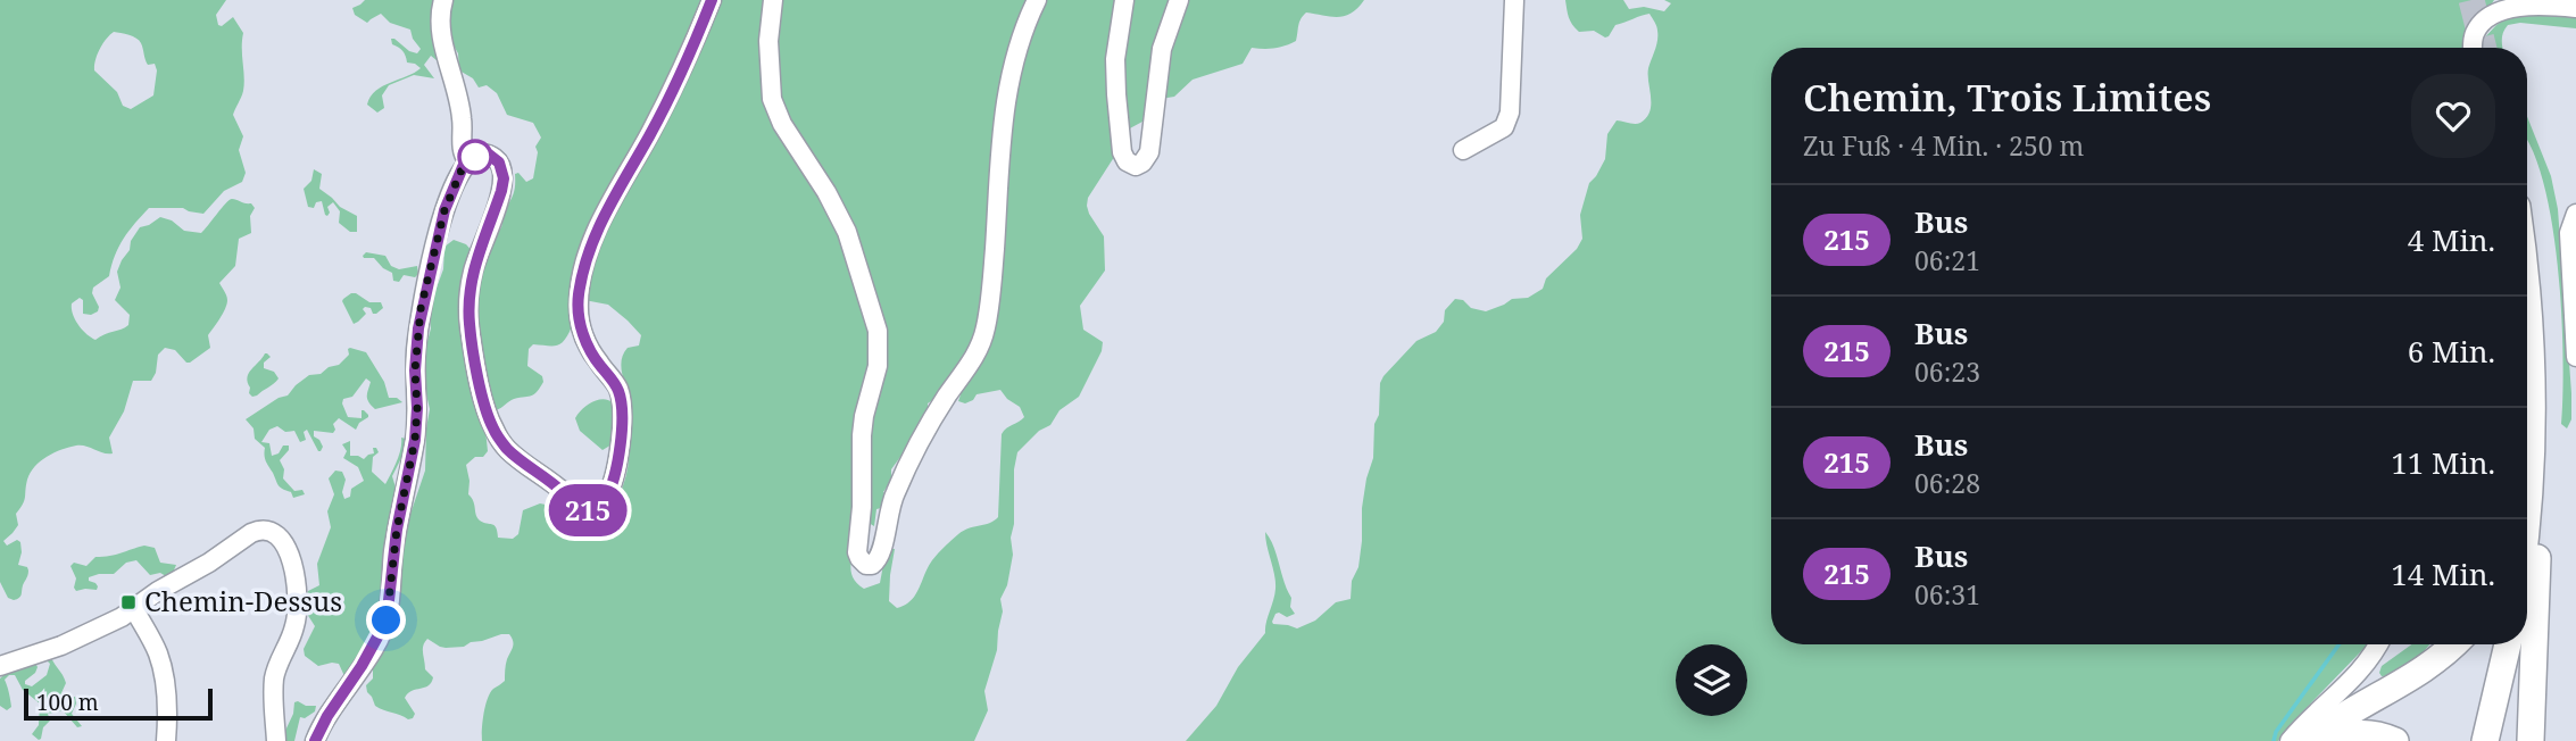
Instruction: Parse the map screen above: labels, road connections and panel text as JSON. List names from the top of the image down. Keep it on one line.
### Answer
{"places":{"transit":["Chemin-Dessus"]},"lines":["bus line 215"],"scale_bar":"100 m","page":{"on_map":"215","heading":["Chemin, Trois Limites","Zu Fuß · 4 Min. · 250 m"],"list":[{"mark":"215","name":"Bus","note":"06:21","value":"4 Min."},{"mark":"215","name":"Bus","note":"06:23","value":"6 Min."},{"mark":"215","name":"Bus","note":"06:28","value":"11 Min."},{"mark":"215","name":"Bus","note":"06:31","value":"14 Min."}],"scale":"100 m"}}
